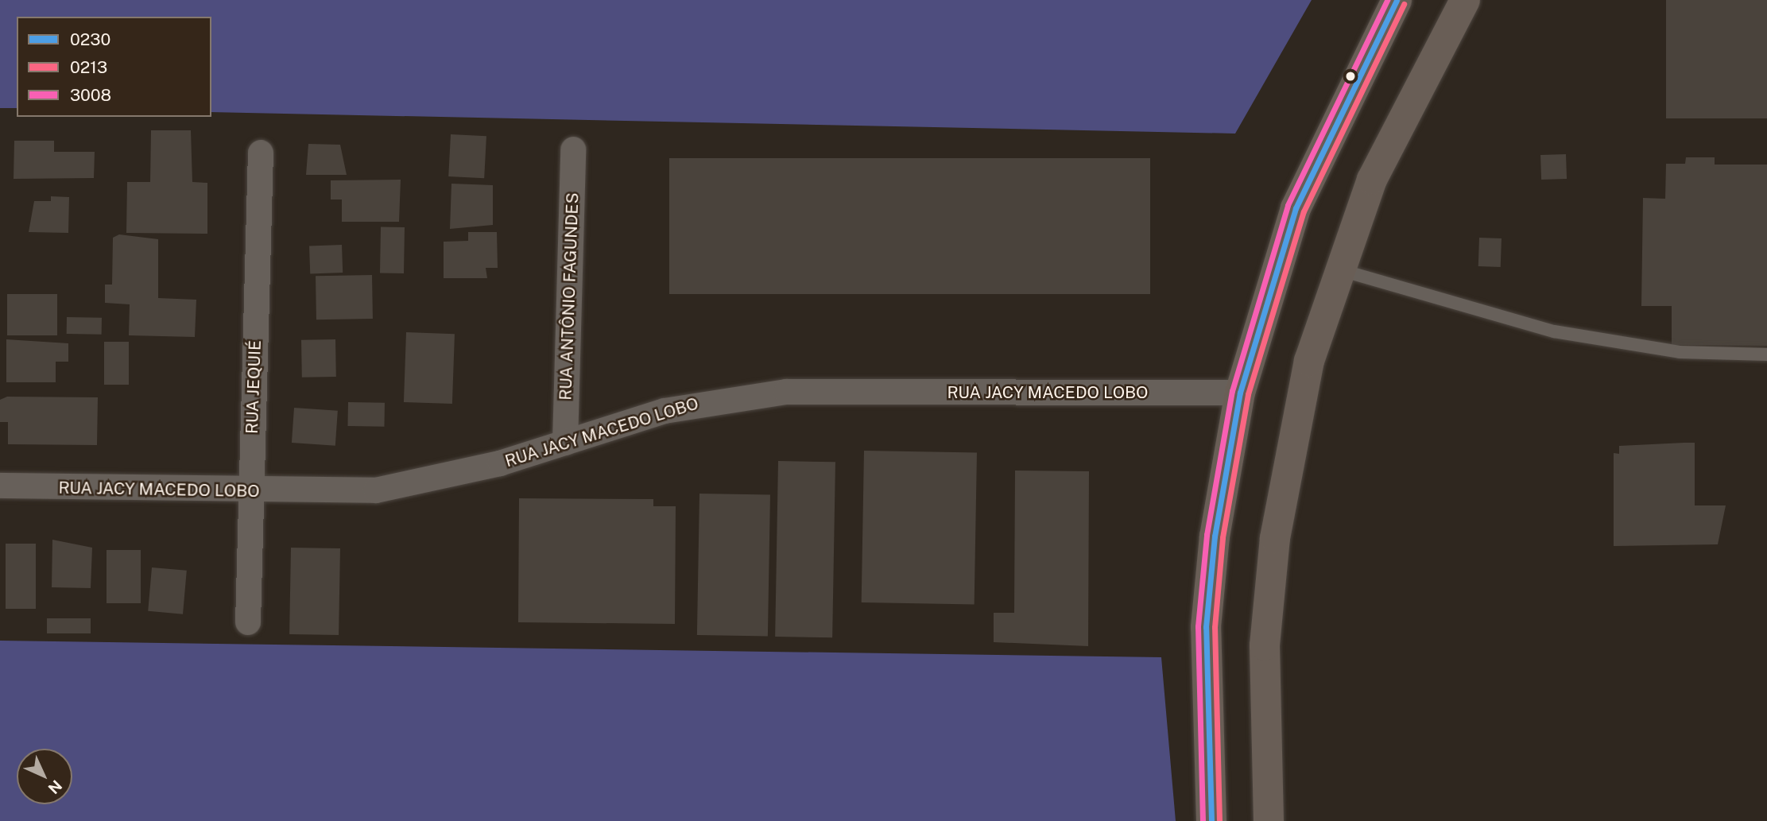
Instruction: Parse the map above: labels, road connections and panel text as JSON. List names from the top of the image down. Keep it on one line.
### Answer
{"streets":{"street":["RUA ANTÔNIO FAGUNDES","RUA JEQUIÉ","RUA JACY MACEDO LOBO"]},"crossings":[["RUA ANTÔNIO FAGUNDES","RUA JACY MACEDO LOBO"],["RUA JEQUIÉ","RUA JACY MACEDO LOBO"]],"lines":["transit line 0230","transit line 3008","transit line 0213"],"legend":["0230","0213","3008"],"north":"bottom right"}
